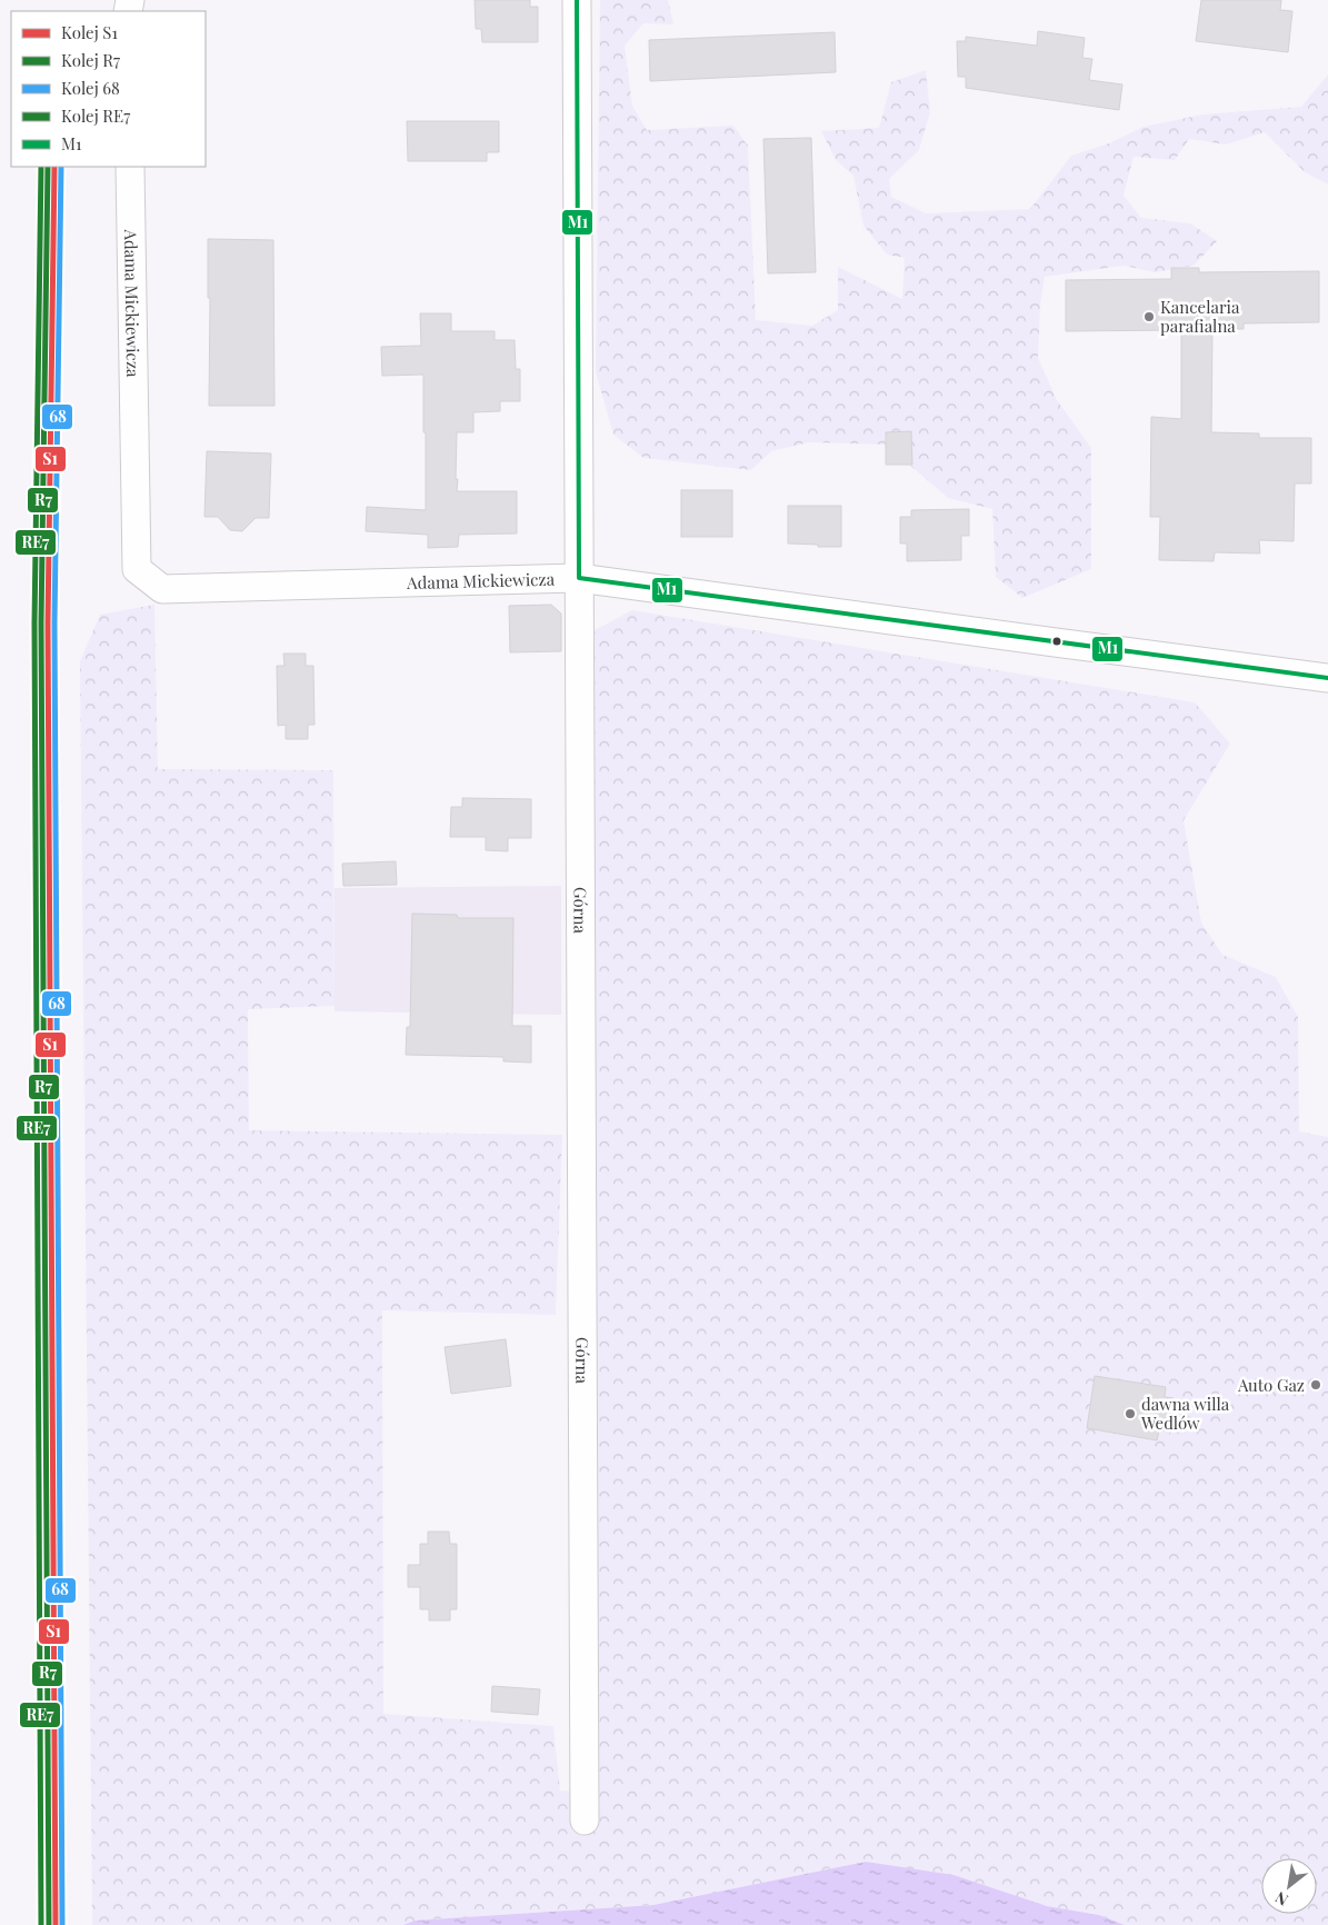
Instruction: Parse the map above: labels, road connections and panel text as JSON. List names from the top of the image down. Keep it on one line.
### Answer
{"streets":{"street":["Adama Mickiewicza","Górna"]},"crossings":[["Adama Mickiewicza","Górna"]],"places":["Kancelaria parafialna","Auto Gaz","dawna willa Wedlów"],"lines":["transit line M1","rail line S1","rail line R7","rail line 68","rail line RE7"],"legend":["Kolej S1","Kolej R7","Kolej 68","Kolej RE7","M1"],"north":"bottom left"}
